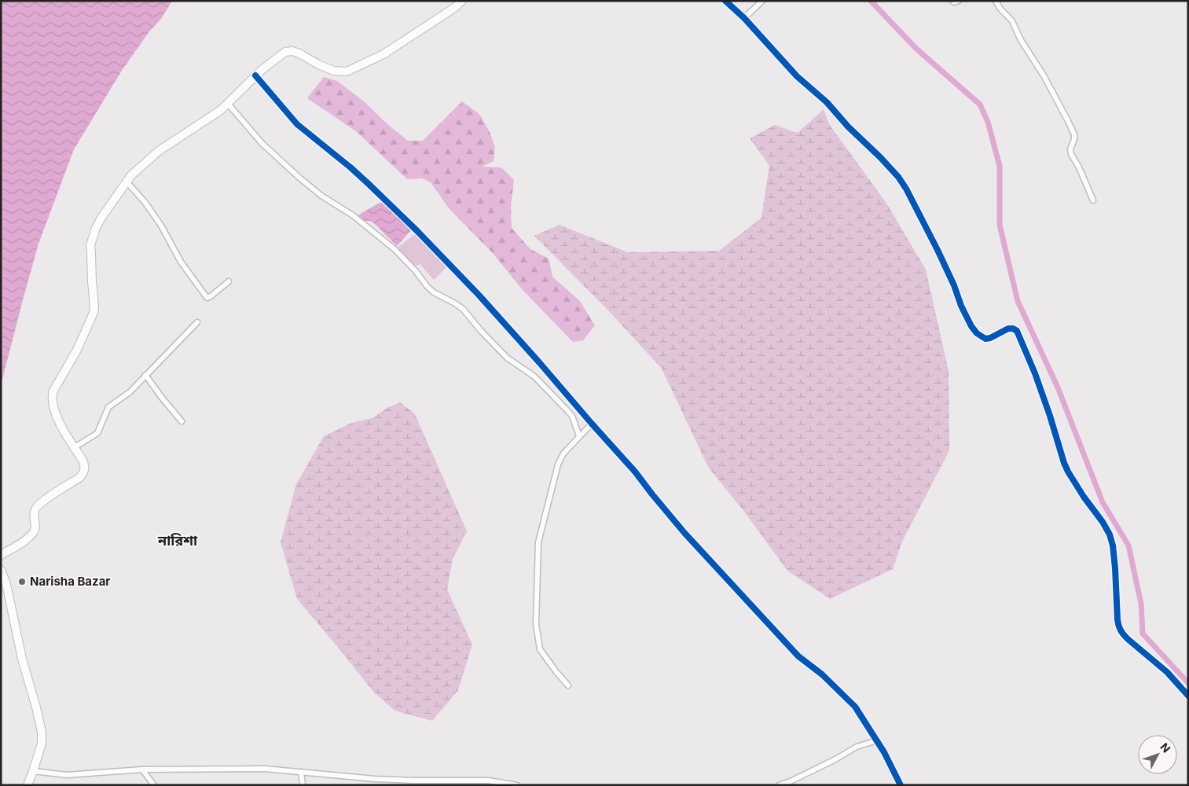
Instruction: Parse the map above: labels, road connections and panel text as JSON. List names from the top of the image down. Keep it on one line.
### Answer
{"districts":["নারিশা"],"places":["Narisha Bazar"],"north":"top right"}
